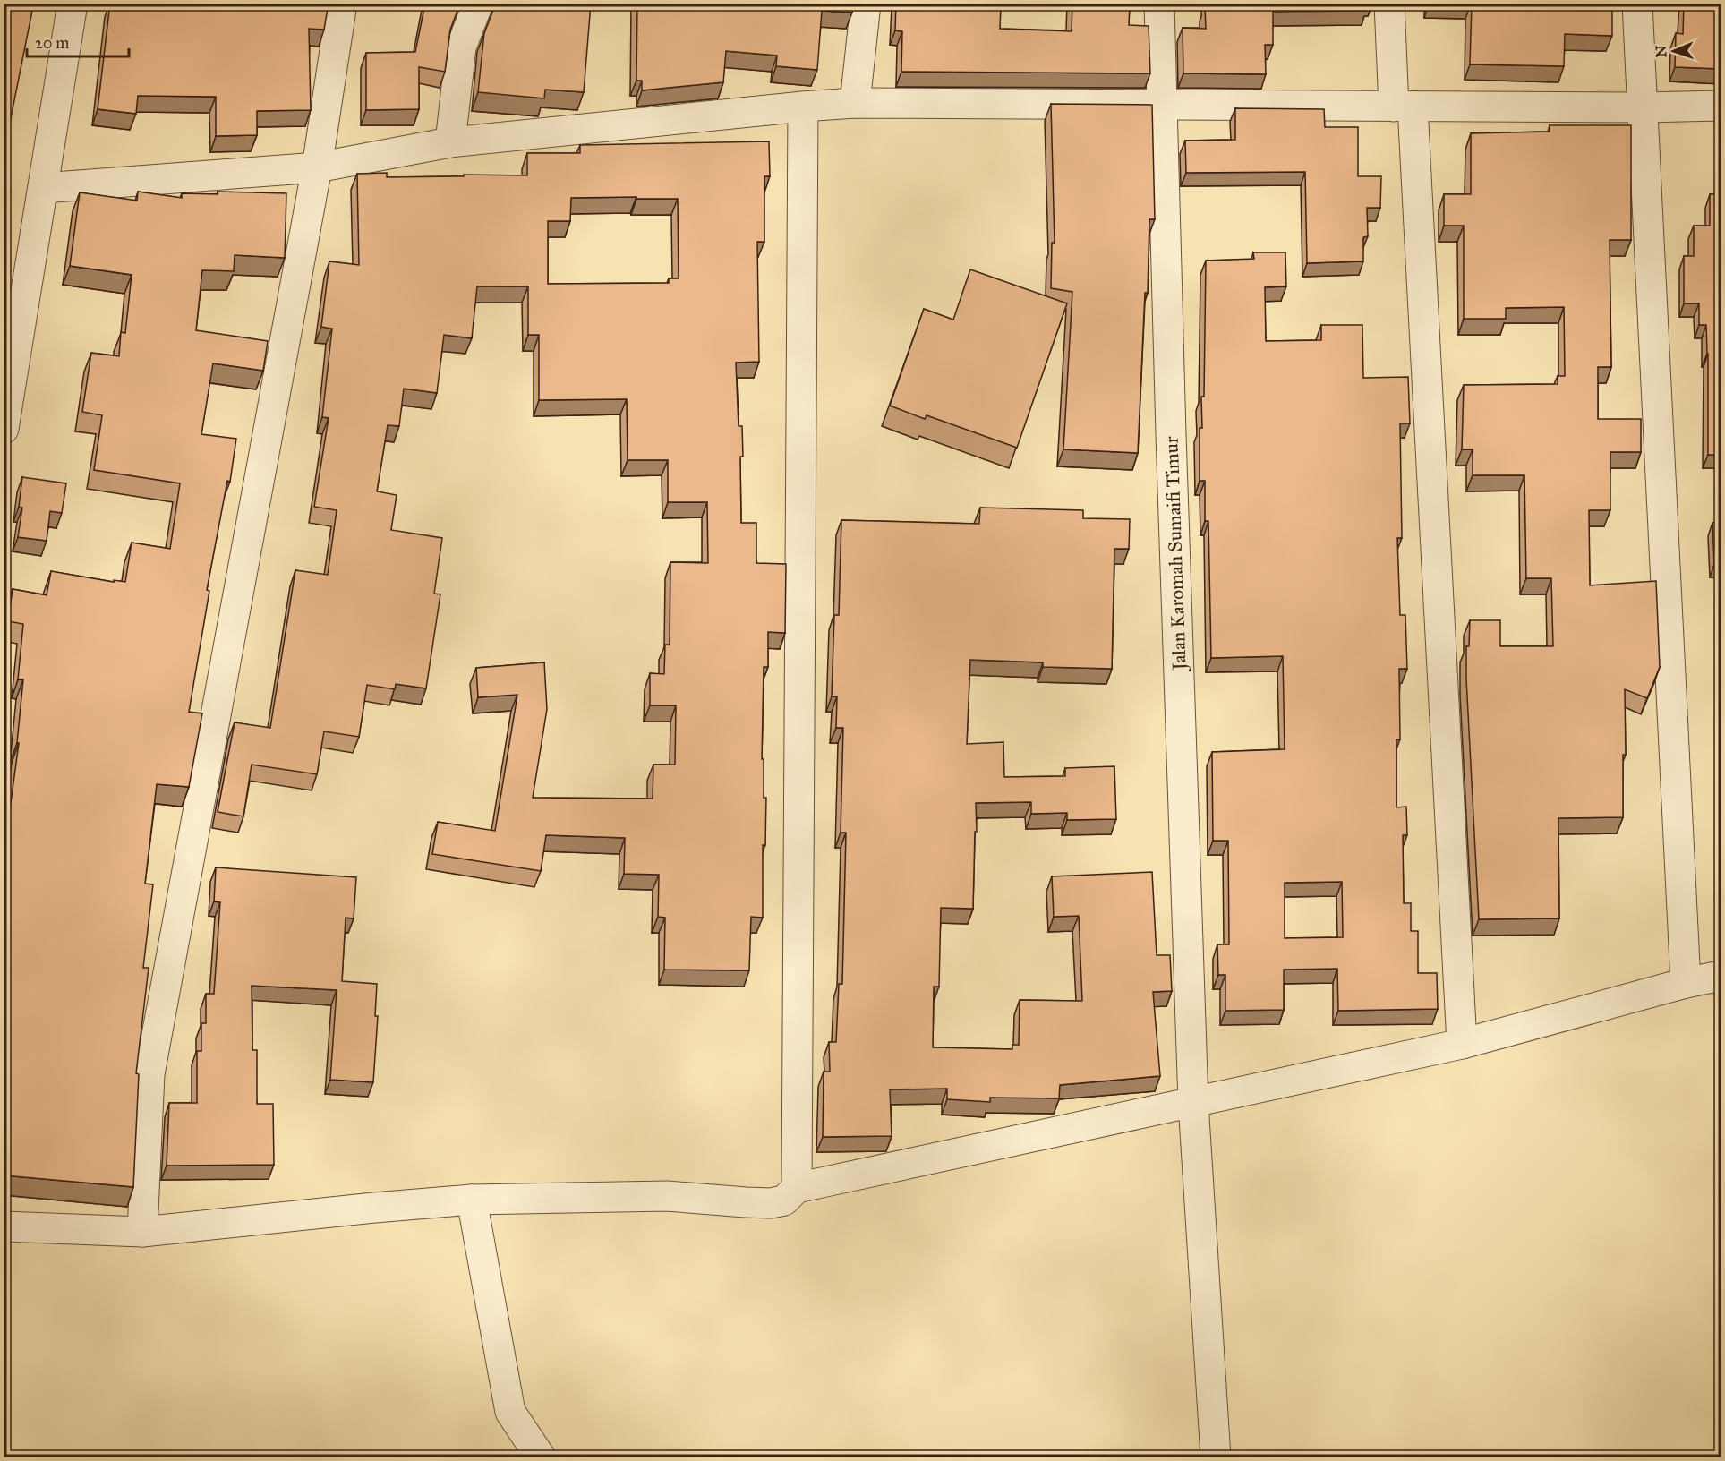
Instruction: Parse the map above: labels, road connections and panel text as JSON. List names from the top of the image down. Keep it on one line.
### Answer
{"streets":{"street":["Jalan Karomah Sumaifi Timur"]},"scale_bar":"20 m","north":"left"}
